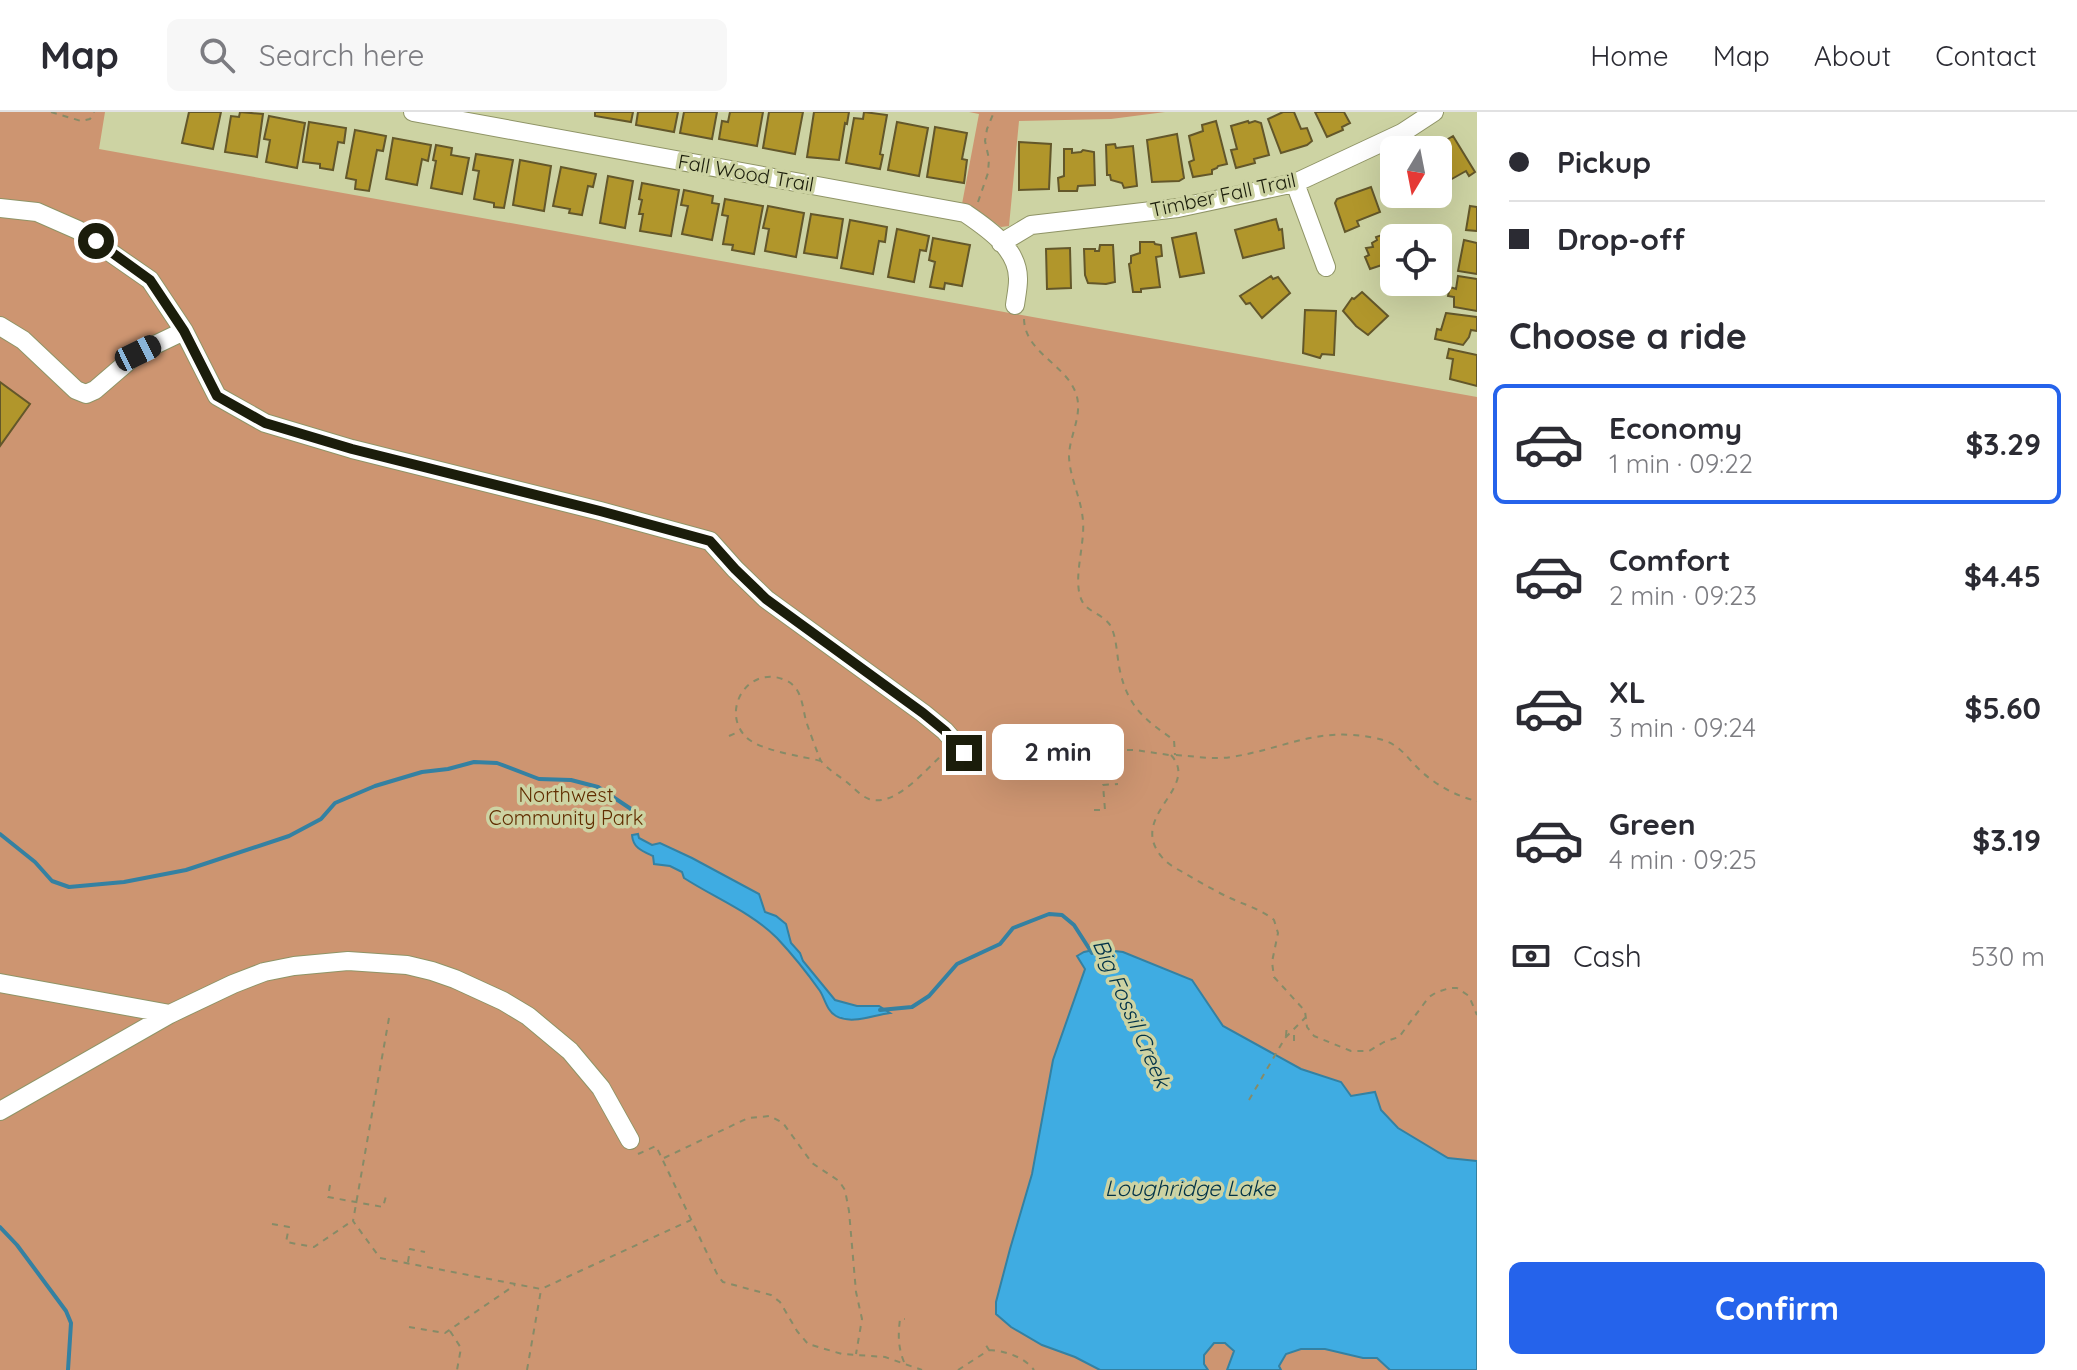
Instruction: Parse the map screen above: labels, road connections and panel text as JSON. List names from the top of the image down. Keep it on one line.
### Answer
{"streets":{"street":["Fall Wood Trail","Timber Fall Trail"]},"crossings":[["Fall Wood Trail","Timber Fall Trail"]],"water":["Big Fossil Creek","Loughridge Lake"],"parks":["Northwest Community Park"],"north":"bottom","page":{"header":"Map","search":"Search here","nav":["Home","Map","About","Contact"],"banner":["Pickup","Drop-off"],"heading":"Choose a ride","list":[{"name":"Economy","note":"1 min · 09:22","value":"$3.29"},{"name":"Comfort","note":"2 min · 09:23","value":"$4.45"},{"name":"XL","note":"3 min · 09:24","value":"$5.60"},{"name":"Green","note":"4 min · 09:25","value":"$3.19"}],"bubble":"2 min","pay":["Cash","530 m"],"buttons":"Confirm"}}
